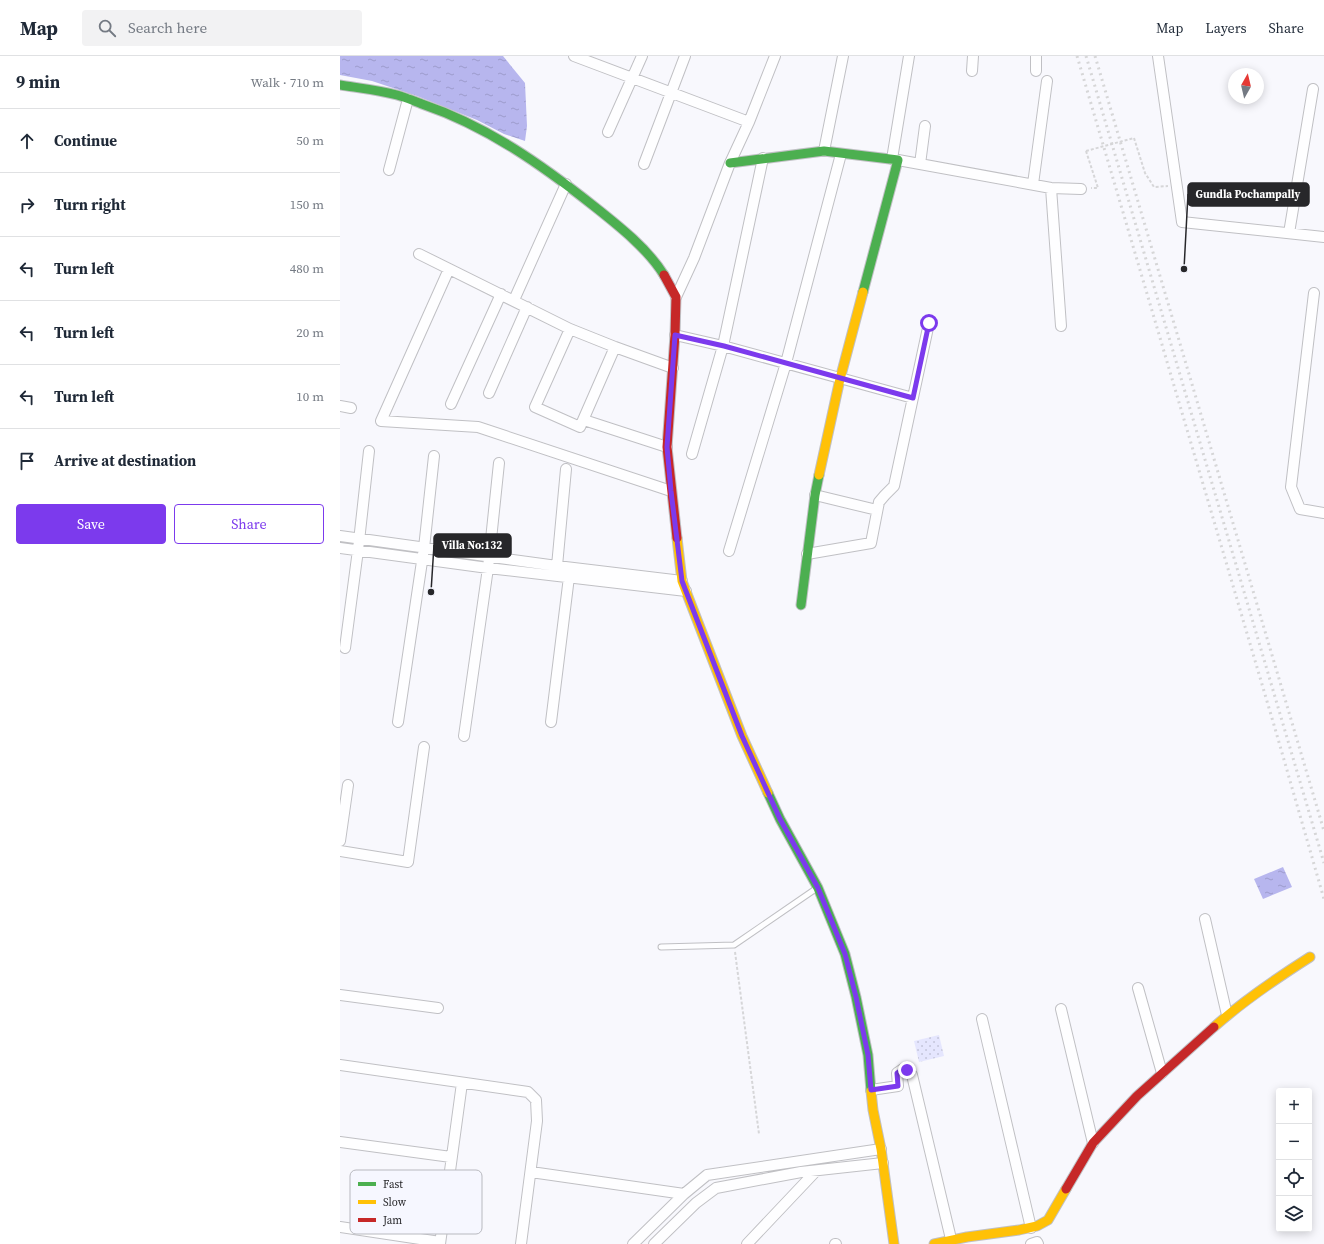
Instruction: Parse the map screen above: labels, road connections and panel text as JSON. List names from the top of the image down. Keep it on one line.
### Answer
{"places":["Gundla Pochampally","Villa No:132"],"legend":["Fast","Slow","Jam"],"north":"top","page":{"header":"Map","search":"Search here","nav":["Map","Layers","Share"],"heading":["9 min","Walk · 710 m"],"list":[["Continue","50 m"],["Turn right","150 m"],["Turn left","480 m"],["Turn left","20 m"],["Turn left","10 m"],"Arrive at destination"],"buttons":["Save","Share"],"map_buttons":["+","−"]}}
